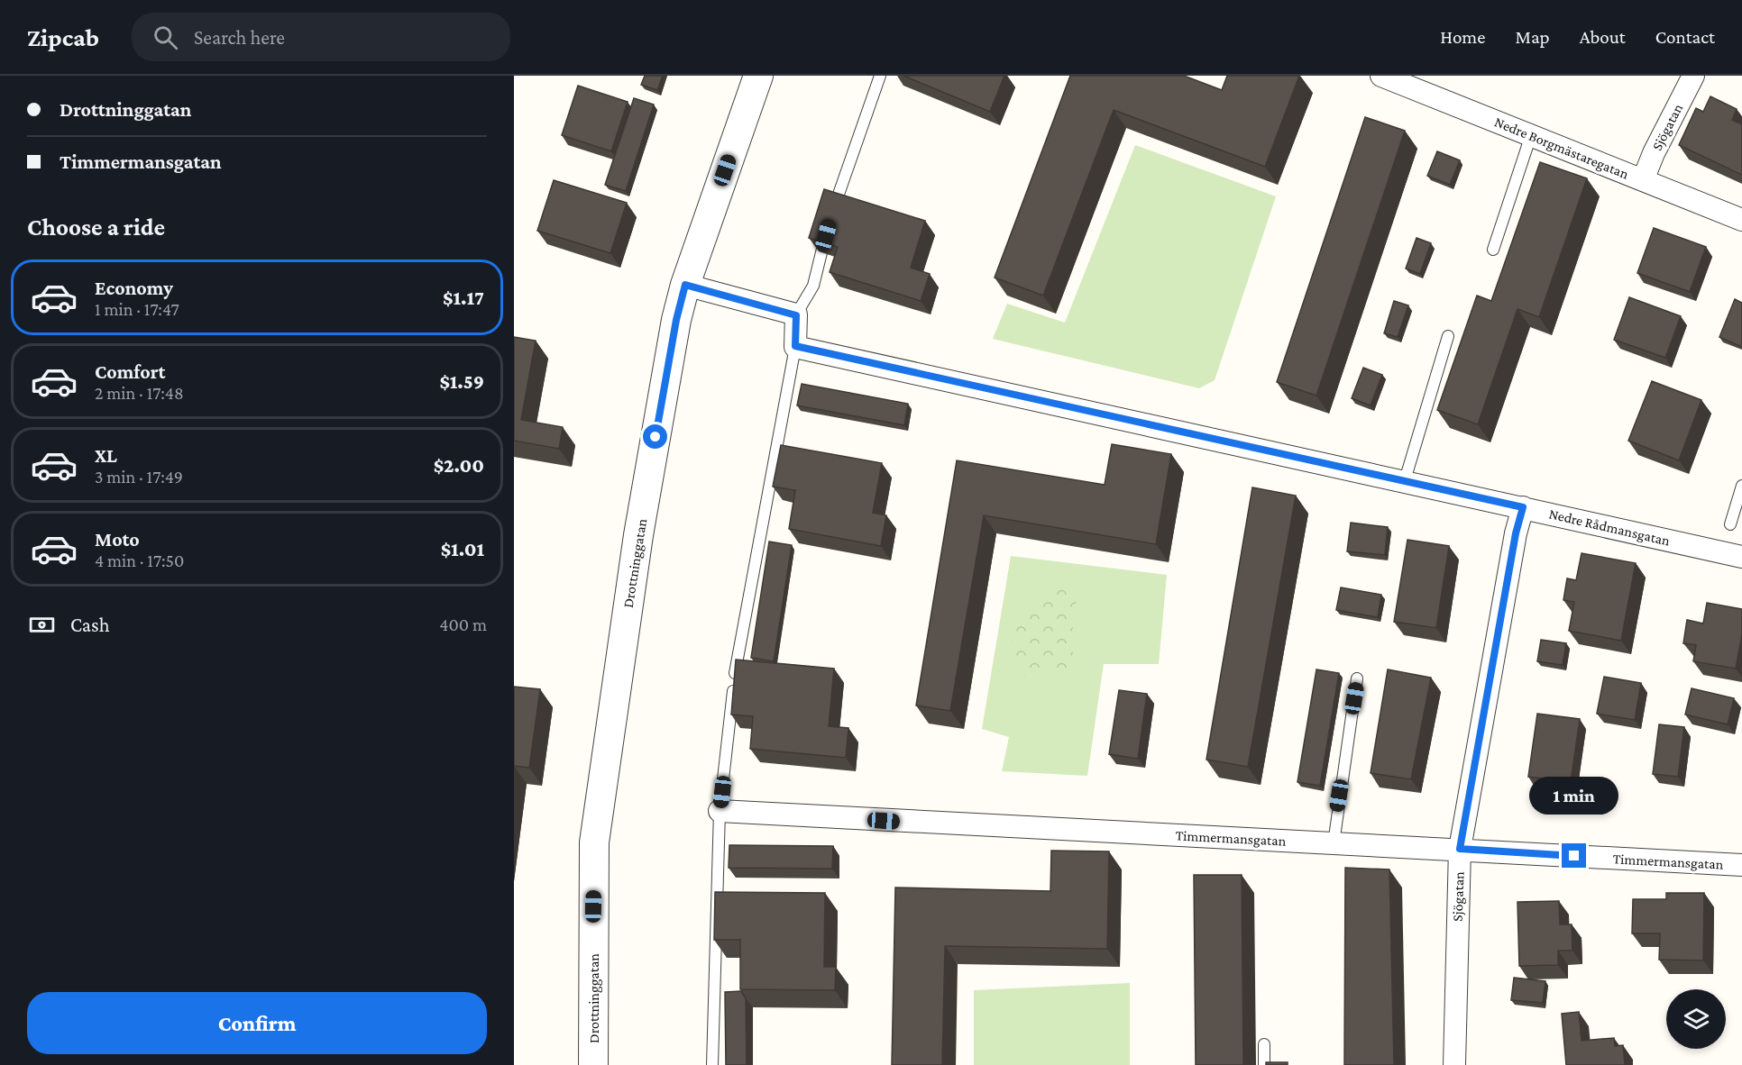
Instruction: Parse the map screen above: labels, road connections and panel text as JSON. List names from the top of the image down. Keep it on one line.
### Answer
{"streets":{"street":["Sjögatan","Nedre Borgmästaregatan","Nedre Rådmansgatan","Drottninggatan","Timmermansgatan"]},"crossings":[["Sjögatan","Nedre Borgmästaregatan"],["Sjögatan","Nedre Rådmansgatan"],["Sjögatan","Timmermansgatan"]],"page":{"header":"Zipcab","search":"Search here","nav":["Home","Map","About","Contact"],"banner":["Drottninggatan","Timmermansgatan"],"heading":"Choose a ride","list":[{"name":"Economy","note":"1 min · 17:47","value":"$1.17"},{"name":"Comfort","note":"2 min · 17:48","value":"$1.59"},{"name":"XL","note":"3 min · 17:49","value":"$2.00"},{"name":"Moto","note":"4 min · 17:50","value":"$1.01"}],"pay":["Cash","400 m"],"bubble":"1 min","buttons":"Confirm"}}
